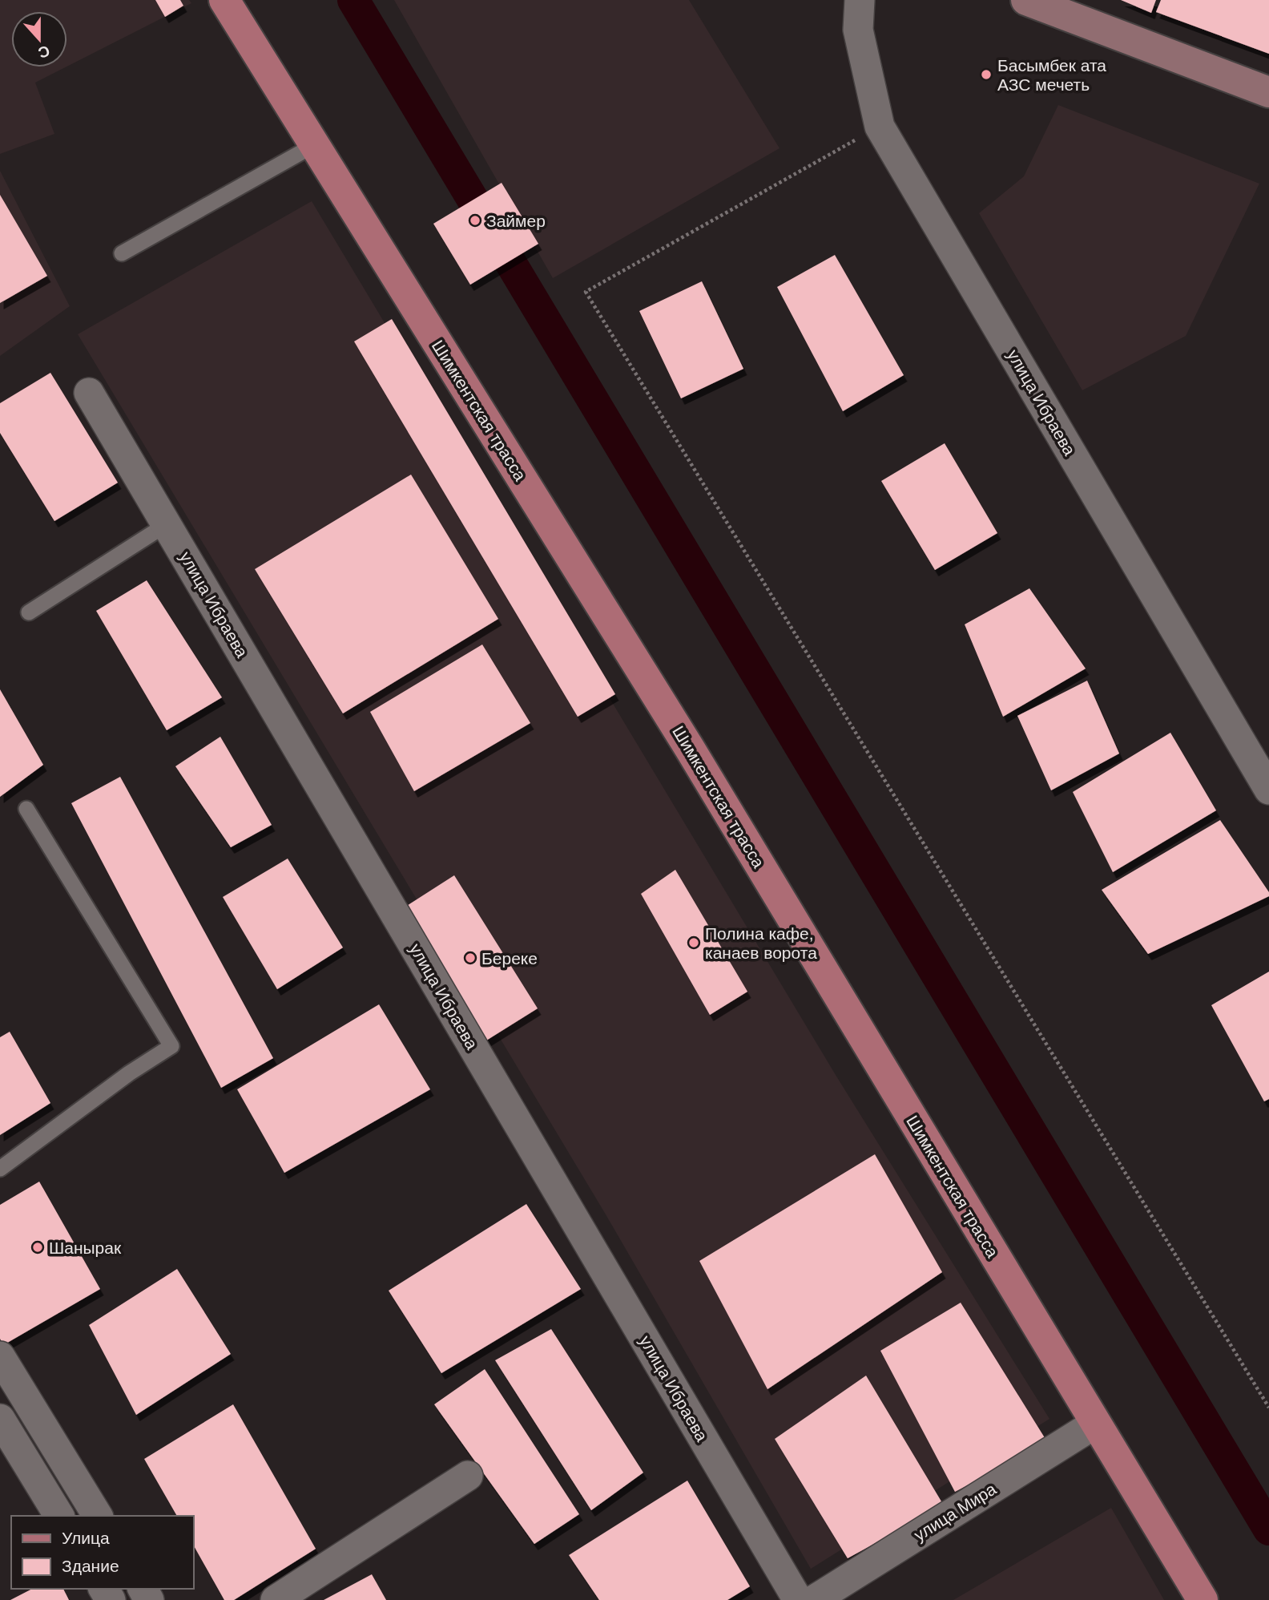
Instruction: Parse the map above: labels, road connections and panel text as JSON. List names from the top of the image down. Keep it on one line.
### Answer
{"streets":{"main road":["Шимкентская трасса"],"street":["улица Ибраева","улица Мира"]},"crossings":[["Шимкентская трасса","улица Мира"]],"places":["Басымбек ата АЗС мечеть","Займер","Полина кафе, канаев ворота","Береке","Шанырак"],"legend":["Улица","Здание"],"north":"bottom"}
